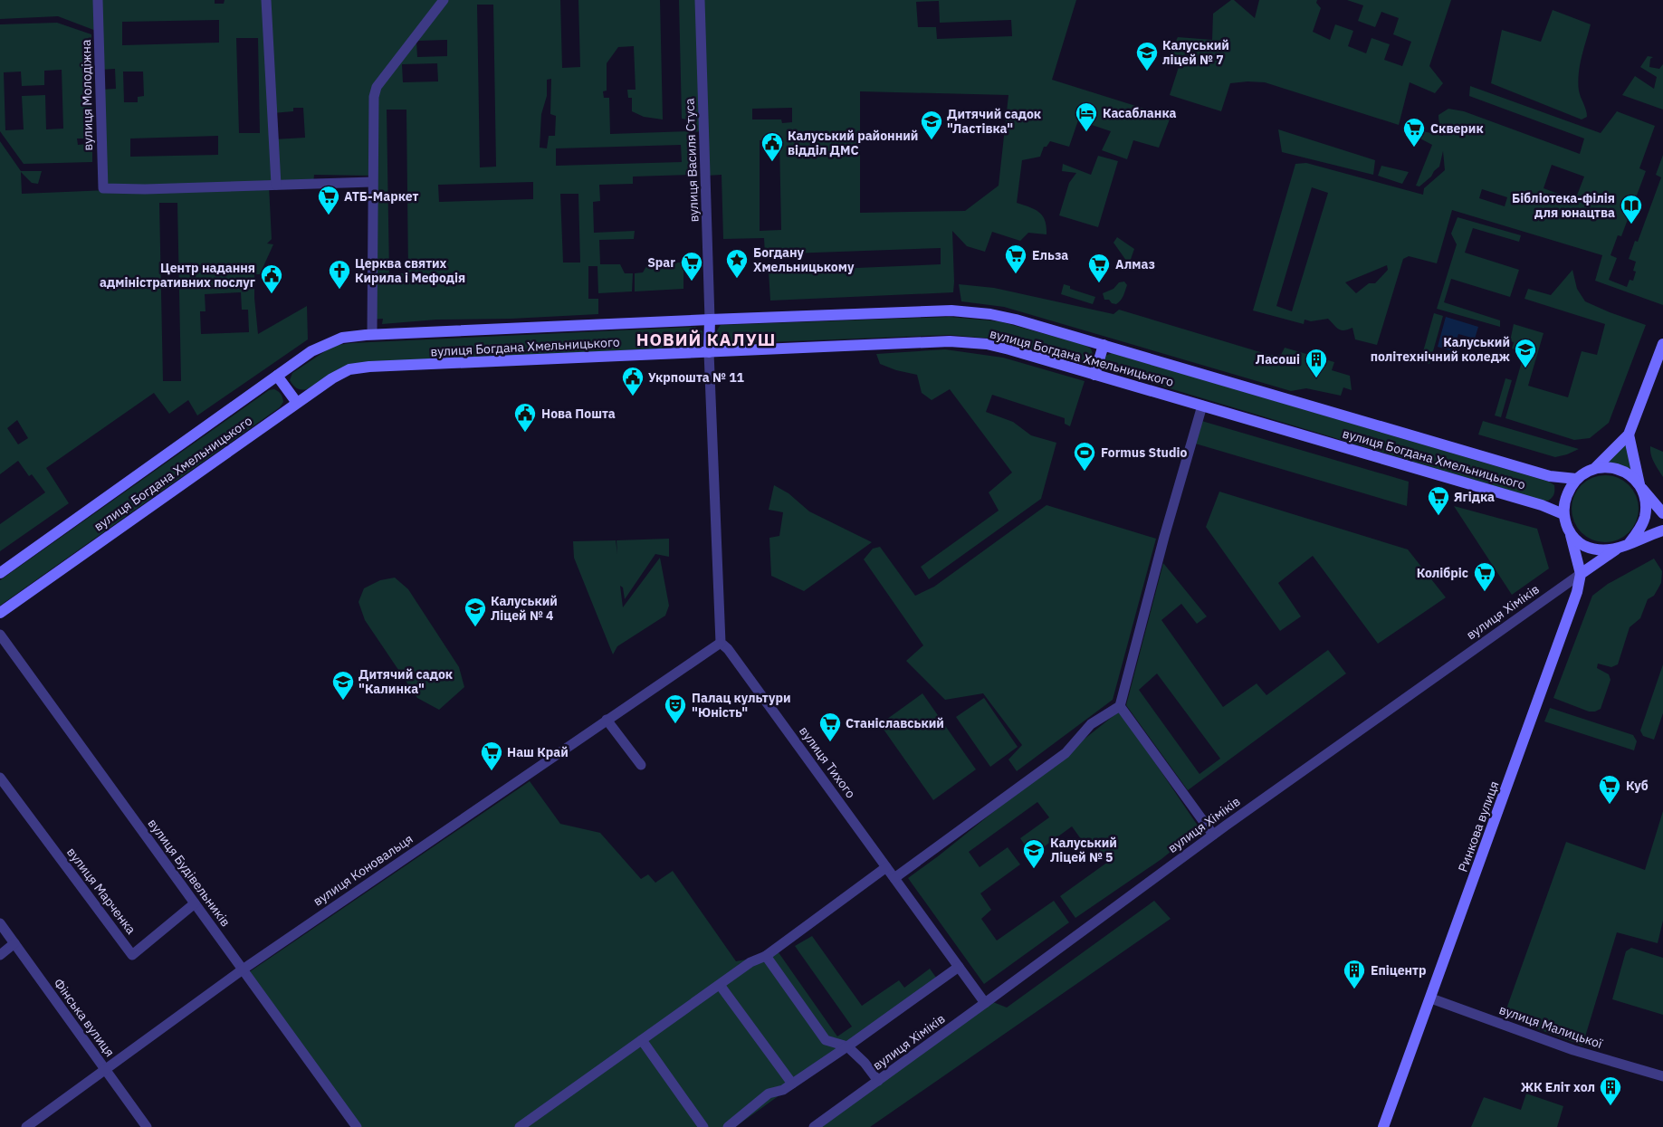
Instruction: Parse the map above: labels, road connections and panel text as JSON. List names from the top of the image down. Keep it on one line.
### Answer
{"streets":{"street":["вулиця Молодіжна","вулиця Василя Стуса","вулиця Богдана Хмельницького","вулиця Хіміків","вулиця Тихого","Ринкова вулиця","вулиця Коновальця","вулиця Будівельників","вулиця Марченка","Фінська вулиця","вулиця Малицької"]},"crossings":[["вулиця Василя Стуса","вулиця Богдана Хмельницького"],["вулиця Хіміків","вулиця Тихого"],["вулиця Хіміків","Ринкова вулиця"],["вулиця Тихого","вулиця Коновальця"],["Ринкова вулиця","вулиця Малицької"],["вулиця Коновальця","вулиця Будівельників"],["вулиця Коновальця","Фінська вулиця"],["вулиця Будівельників","вулиця Марченка"]],"districts":["НОВИЙ КАЛУШ"],"places":{"school or university":["Калуський ліцей № 7","Дитячий садок \"Ластівка\"","Калуський політехнічний коледж","Калуський Ліцей № 4","Дитячий садок \"Калинка\"","Калуський Ліцей № 5"],"hotel":["Касабланка"],"supermarket":["Скверик","АТБ-Маркет","Ельза","Spar","Алмаз","Ягідка","Колібріс","Станіславський","Наш Край","Куб"],"public building":["Калуський районний відділ ДМС","Центр надання адміністративних послуг","Укрпошта № 11","Нова Пошта"],"library":["Бібліотека-філія для юнацтва"],"place":["Богдану Хмельницькому"],"church":["Церква святих Кирила і Мефодія"],"building":["Ласоші","Епіцентр","ЖК Еліт хол"],"sports":["Formus Studio"],"theatre":["Палац культури \"Юність\""]}}
